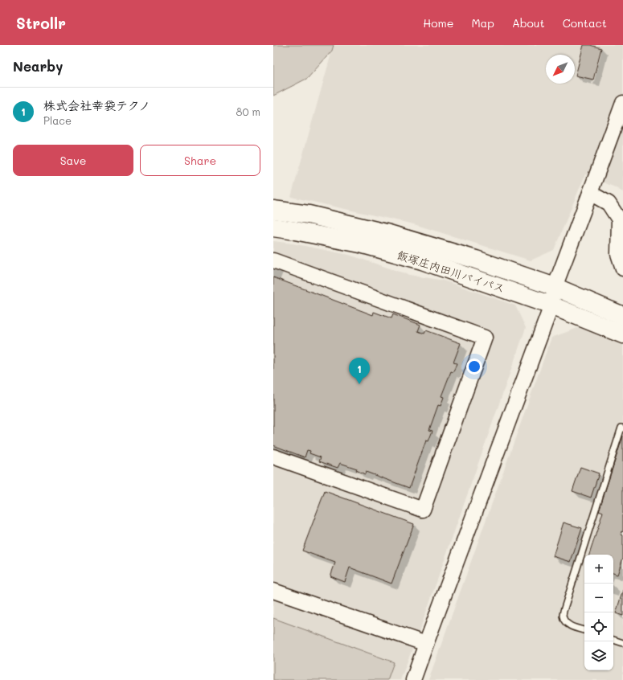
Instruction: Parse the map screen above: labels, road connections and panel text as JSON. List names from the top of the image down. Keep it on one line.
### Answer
{"streets":{"highway":["飯塚庄内田川バイパス"]},"north":"bottom left","page":{"header":"Strollr","nav":["Home","Map","About","Contact"],"heading":"Nearby","list":[{"mark":"1","name":"株式会社幸袋テクノ","note":"Place","value":"80 m"}],"buttons":["Save","Share"],"pins":"1","map_buttons":["+","−"]}}
